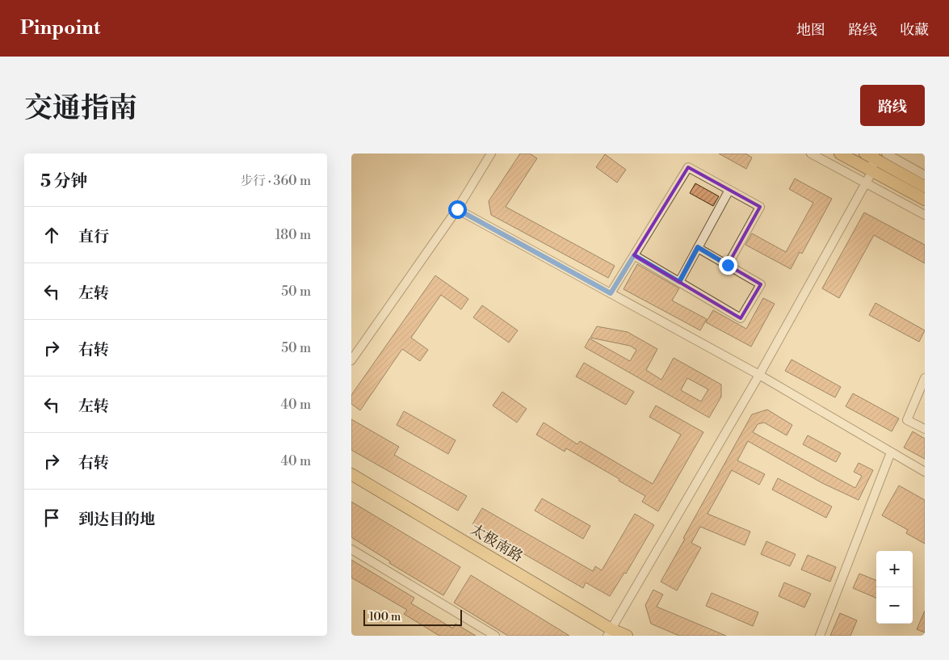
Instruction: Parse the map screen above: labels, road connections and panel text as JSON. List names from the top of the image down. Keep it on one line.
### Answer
{"streets":{"main road":["太极南路"]},"scale_bar":"100 m","page":{"header":"Pinpoint","nav":["地图","路线","收藏"],"title":"交通指南","buttons":"路线","heading":["5 分钟","步行 · 360 m"],"list":[["直行","180 m"],["左转","50 m"],["右转","50 m"],["左转","40 m"],["右转","40 m"],"到达目的地"],"map_buttons":["+","−"],"scale":"100 m"}}
